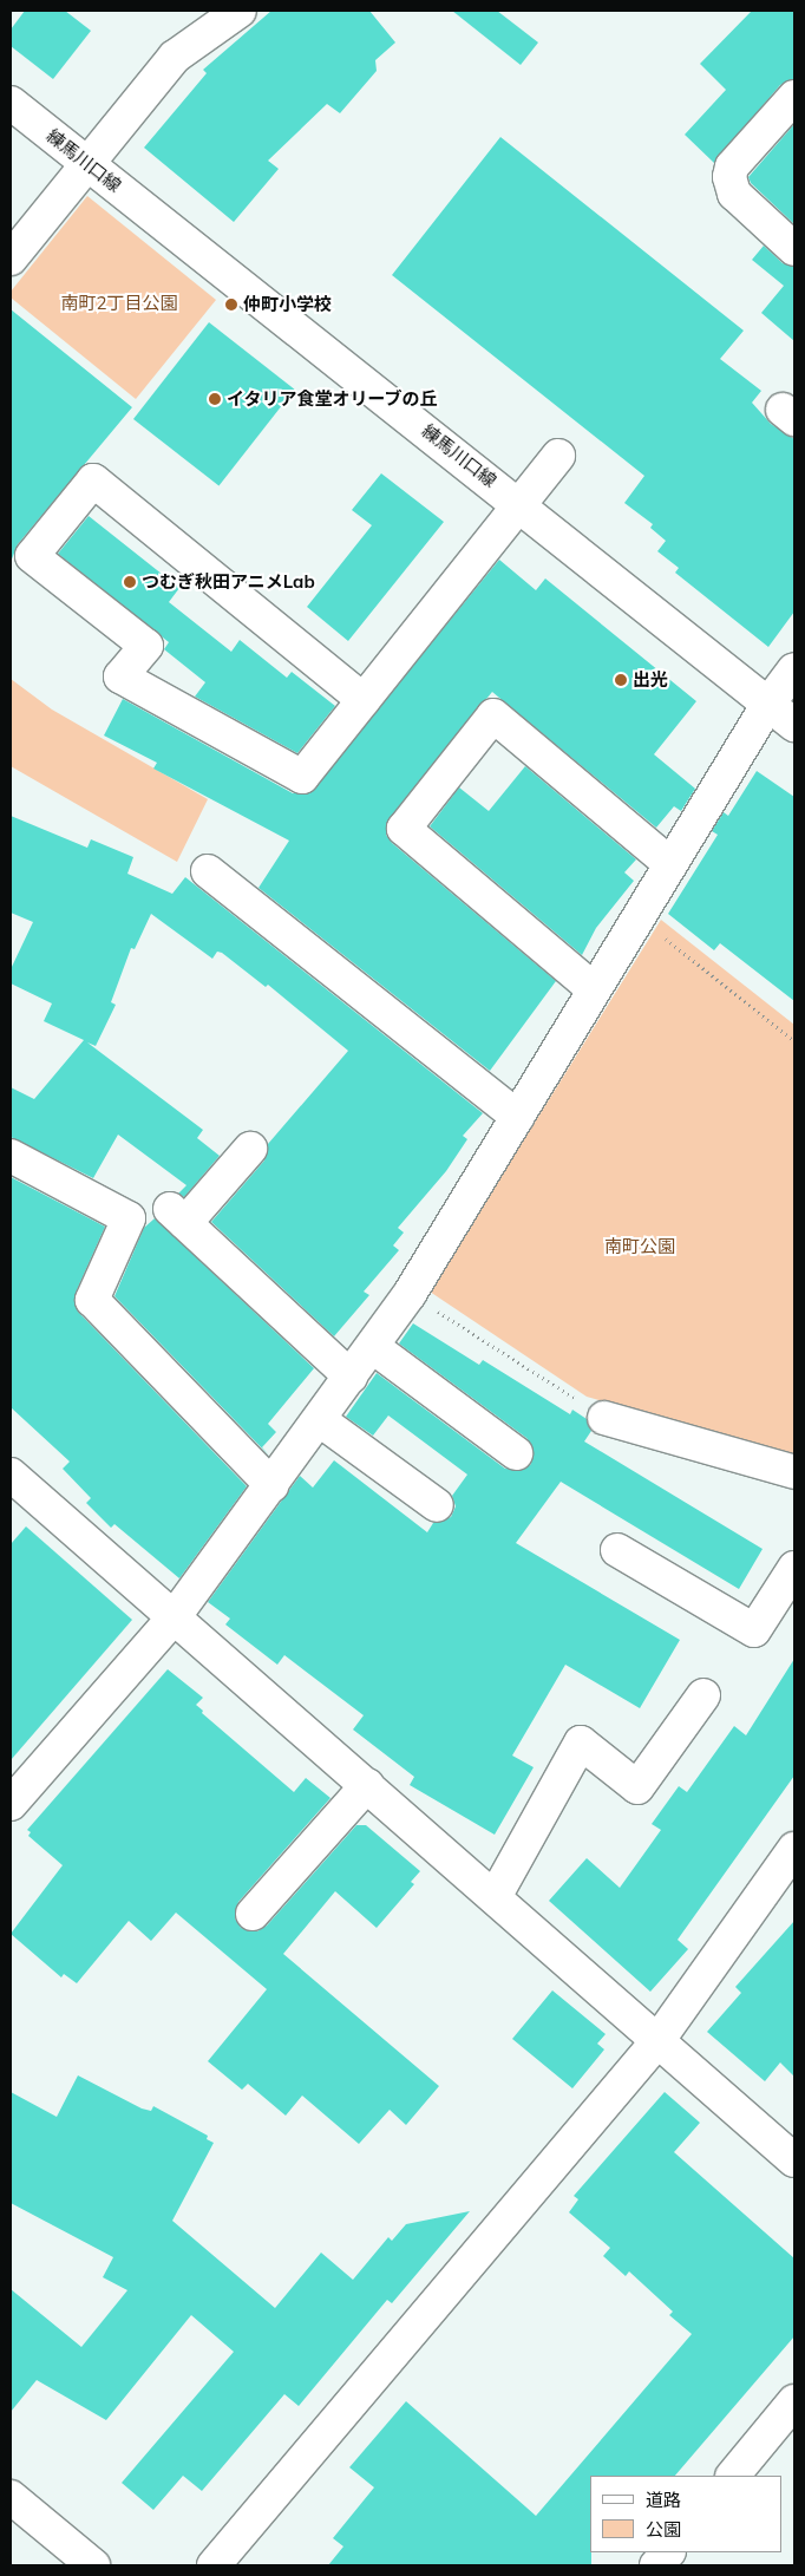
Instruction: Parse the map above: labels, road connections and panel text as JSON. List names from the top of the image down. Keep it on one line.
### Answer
{"streets":{"street":["練馬川口線"]},"parks":["南町2丁目公園","南町公園"],"places":["仲町小学校","イタリア食堂オリーブの丘","つむぎ秋田アニメLab","出光"],"legend":["道路","公園"]}
